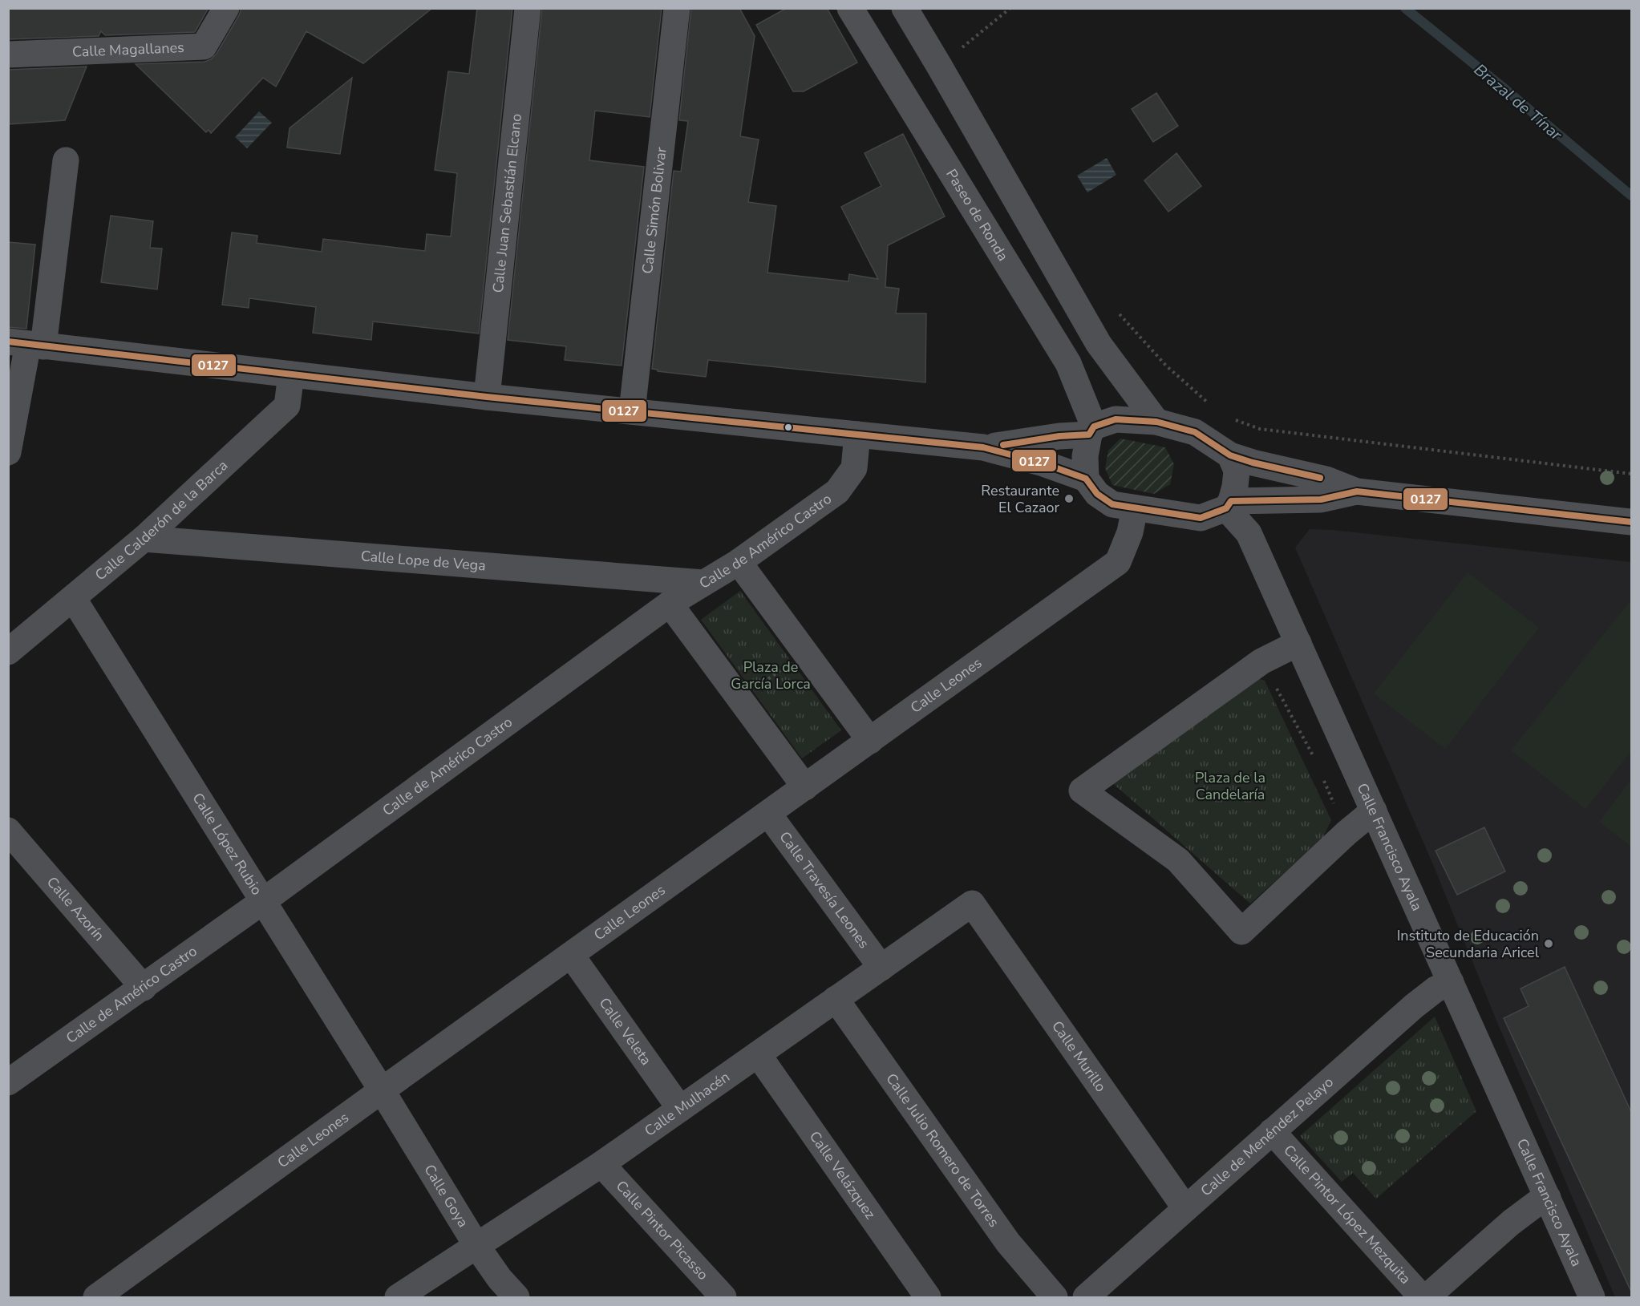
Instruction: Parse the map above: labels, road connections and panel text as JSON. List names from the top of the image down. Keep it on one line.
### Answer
{"streets":{"street":["Calle Magallanes","Calle Juan Sebastián Elcano","Calle Simón Bolivar","Paseo de Ronda","Calle Calderón de la Barca","Calle de Américo Castro","Calle Lope de Vega","Calle Leones","Calle López Rubio","Calle Francisco Ayala","Calle Travesía Leones","Calle Azorín","Calle Veleta","Calle Murillo","Calle Mulhacén","Calle de Menéndez Pelayo","Calle Julio Romero de Torres","Calle Velázquez","Calle Goya","Calle Pintor López Mezquita","Calle Pintor Picasso"]},"crossings":[["Paseo de Ronda","Calle Leones"],["Paseo de Ronda","Calle Francisco Ayala"],["Calle Calderón de la Barca","Calle Lope de Vega"],["Calle Calderón de la Barca","Calle López Rubio"],["Calle de Américo Castro","Calle Lope de Vega"],["Calle de Américo Castro","Calle López Rubio"],["Calle de Américo Castro","Calle Azorín"],["Calle Leones","Calle López Rubio"],["Calle Leones","Calle Francisco Ayala"],["Calle Leones","Calle Travesía Leones"],["Calle Leones","Calle Veleta"],["Calle Leones","Calle Goya"],["Calle López Rubio","Calle Goya"],["Calle Francisco Ayala","Calle de Menéndez Pelayo"],["Calle Travesía Leones","Calle Mulhacén"],["Calle Veleta","Calle Mulhacén"],["Calle Murillo","Calle Mulhacén"],["Calle Murillo","Calle de Menéndez Pelayo"],["Calle Mulhacén","Calle Julio Romero de Torres"],["Calle Mulhacén","Calle Velázquez"],["Calle Mulhacén","Calle Goya"],["Calle Mulhacén","Calle Pintor Picasso"],["Calle de Menéndez Pelayo","Calle Pintor López Mezquita"]],"water":["Brazal de Tínar"],"parks":["Plaza de García Lorca","Plaza de la Candelaría"],"places":["Restaurante El Cazaor","Instituto de Educación Secundaria Aricel"],"lines":["transit line 0127"]}
